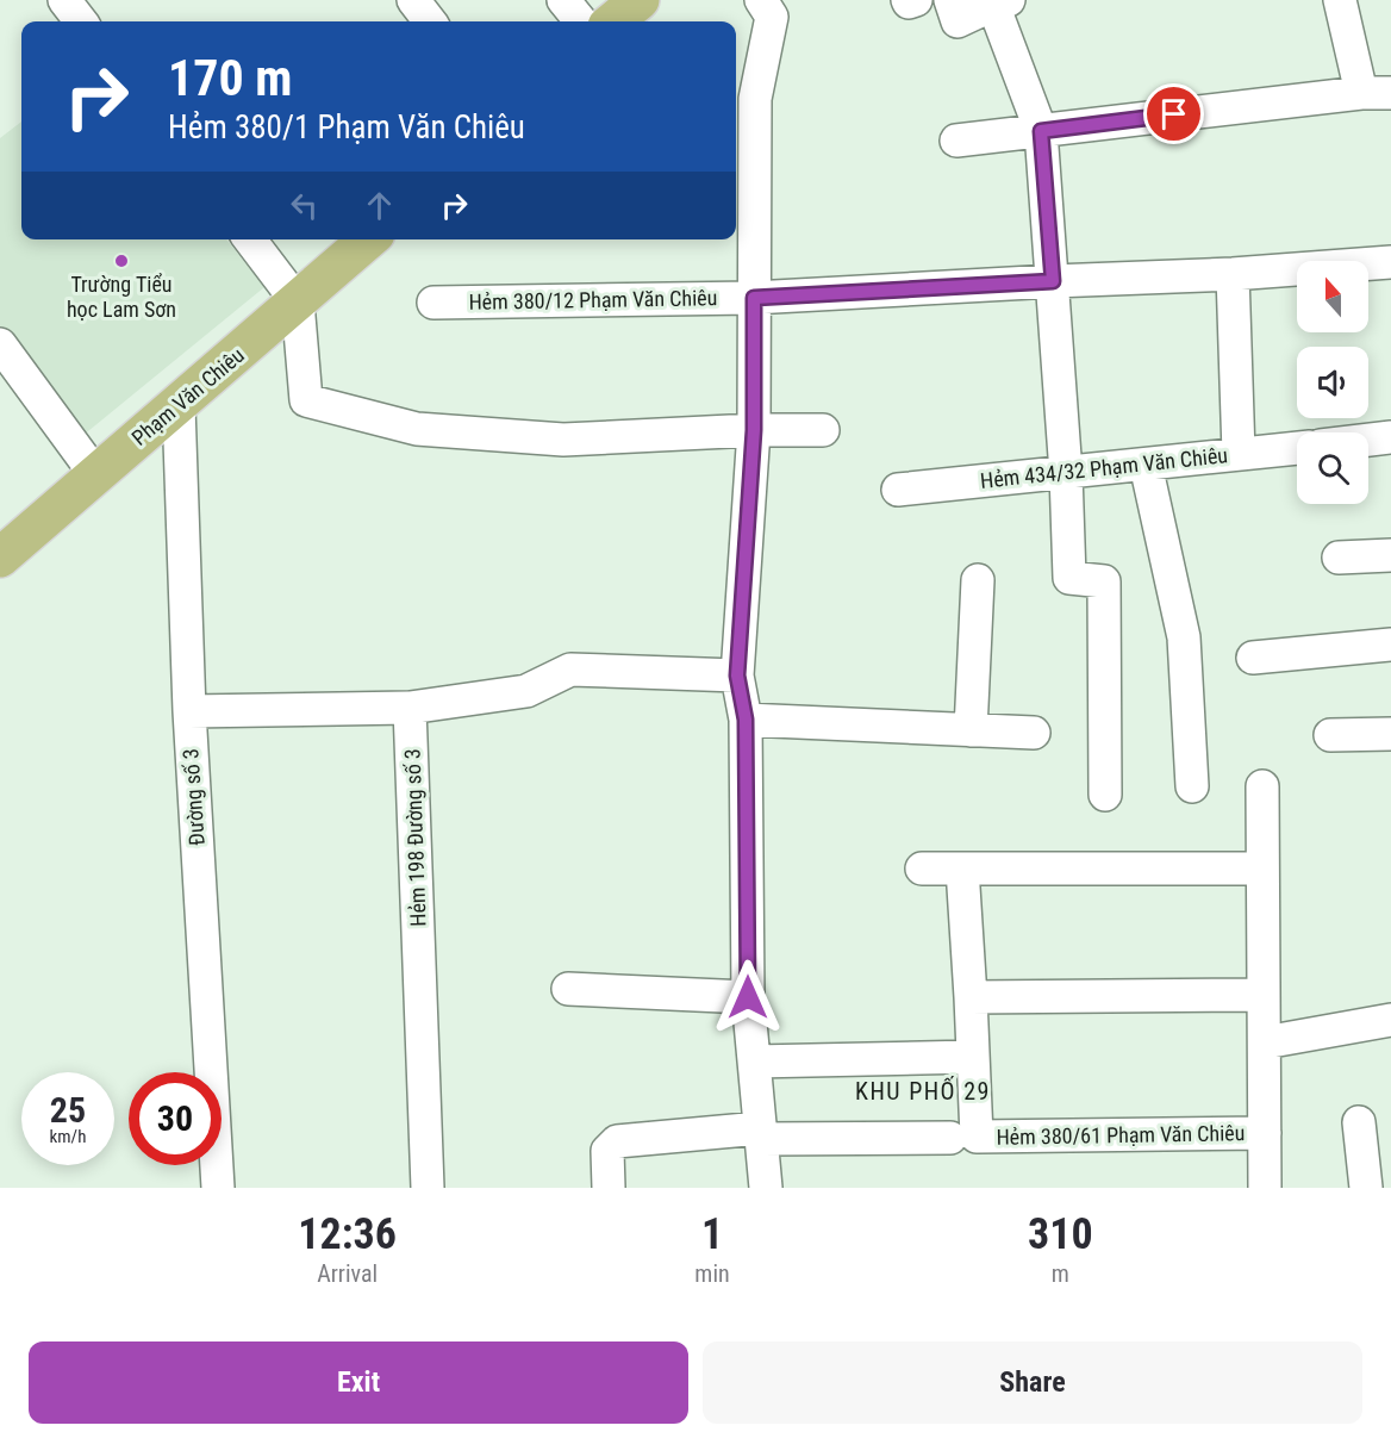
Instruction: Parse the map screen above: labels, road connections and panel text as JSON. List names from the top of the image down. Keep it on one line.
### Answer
{"streets":{"main road":["Phạm Văn Chiêu"],"street":["Hẻm 380/12 Phạm Văn Chiêu","Hẻm 434/32 Phạm Văn Chiêu","Đường số 3","Hẻm 198 Đường số 3","Hẻm 380/61 Phạm Văn Chiêu"]},"crossings":[["Phạm Văn Chiêu","Đường số 3"]],"districts":["KHU PHỐ 29"],"places":["Trường Tiểu học Lam Sơn"],"north":"top","page":{"turn":["170 m","Hẻm 380/1 Phạm Văn Chiêu"],"speed":"25 km/h","limit":"30","eta":["12:36","Arrival","1","min","310","m"],"buttons":["Exit","Share"]}}
